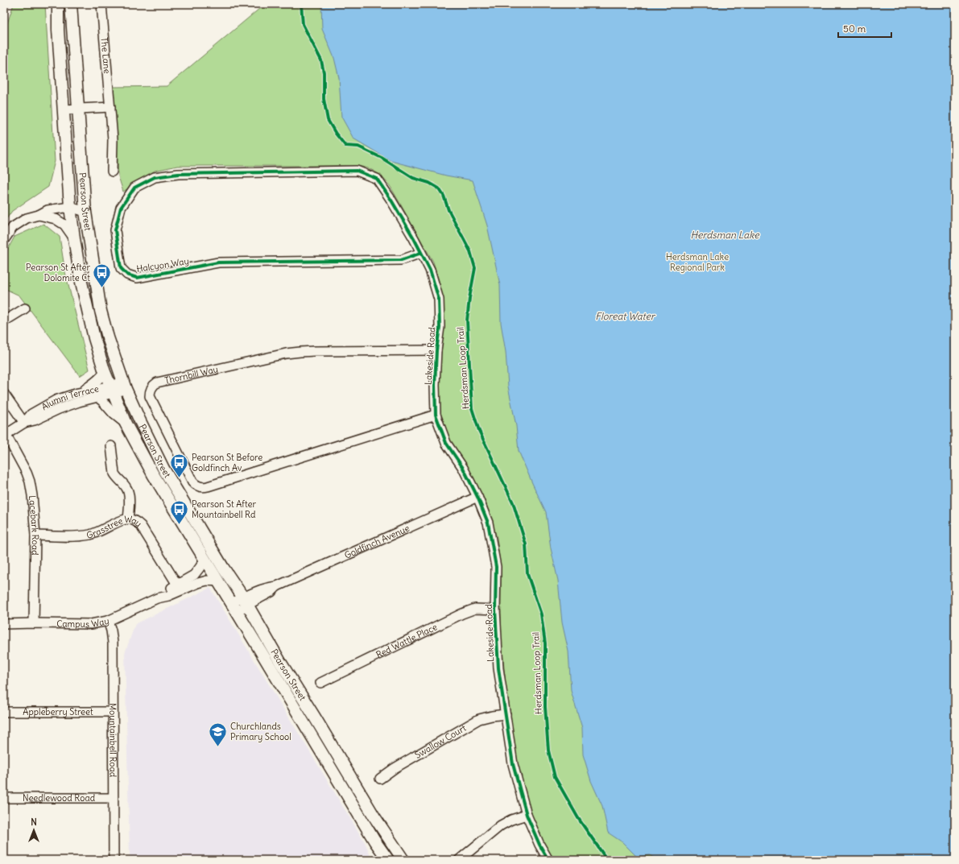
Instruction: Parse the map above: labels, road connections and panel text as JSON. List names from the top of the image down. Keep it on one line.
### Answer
{"streets":{"main road":["Pearson Street"],"street":["The Lane","Halcyon Way","Lakeside Road","Thornbill Way","Alumni Terrace","Lacebark Road","Grasstree Way","Goldfinch Avenue","Campus Way","Red Wattle Place","Appleberry Street","Mountainbell Road","Swallow Court","Needlewood Road"],"cycle path":["Herdsman Loop Trail"]},"crossings":[["Pearson Street","Alumni Terrace"],["Pearson Street","Goldfinch Avenue"],["Pearson Street","Campus Way"],["Halcyon Way","Lakeside Road"],["Lakeside Road","Thornbill Way"],["Lakeside Road","Goldfinch Avenue"],["Lakeside Road","Red Wattle Place"],["Lakeside Road","Swallow Court"],["Alumni Terrace","Lacebark Road"],["Lacebark Road","Grasstree Way"],["Lacebark Road","Campus Way"],["Grasstree Way","Campus Way"],["Campus Way","Mountainbell Road"],["Appleberry Street","Mountainbell Road"],["Mountainbell Road","Needlewood Road"]],"water":["Herdsman Lake","Floreat Water"],"parks":["Herdsman Lake Regional Park"],"places":{"bus stop":["Pearson St After Dolomite Ct","Pearson St Before Goldfinch Av","Pearson St After Mountainbell Rd"],"school or university":["Churchlands Primary School"]},"scale_bar":"50 m","north":"top"}
